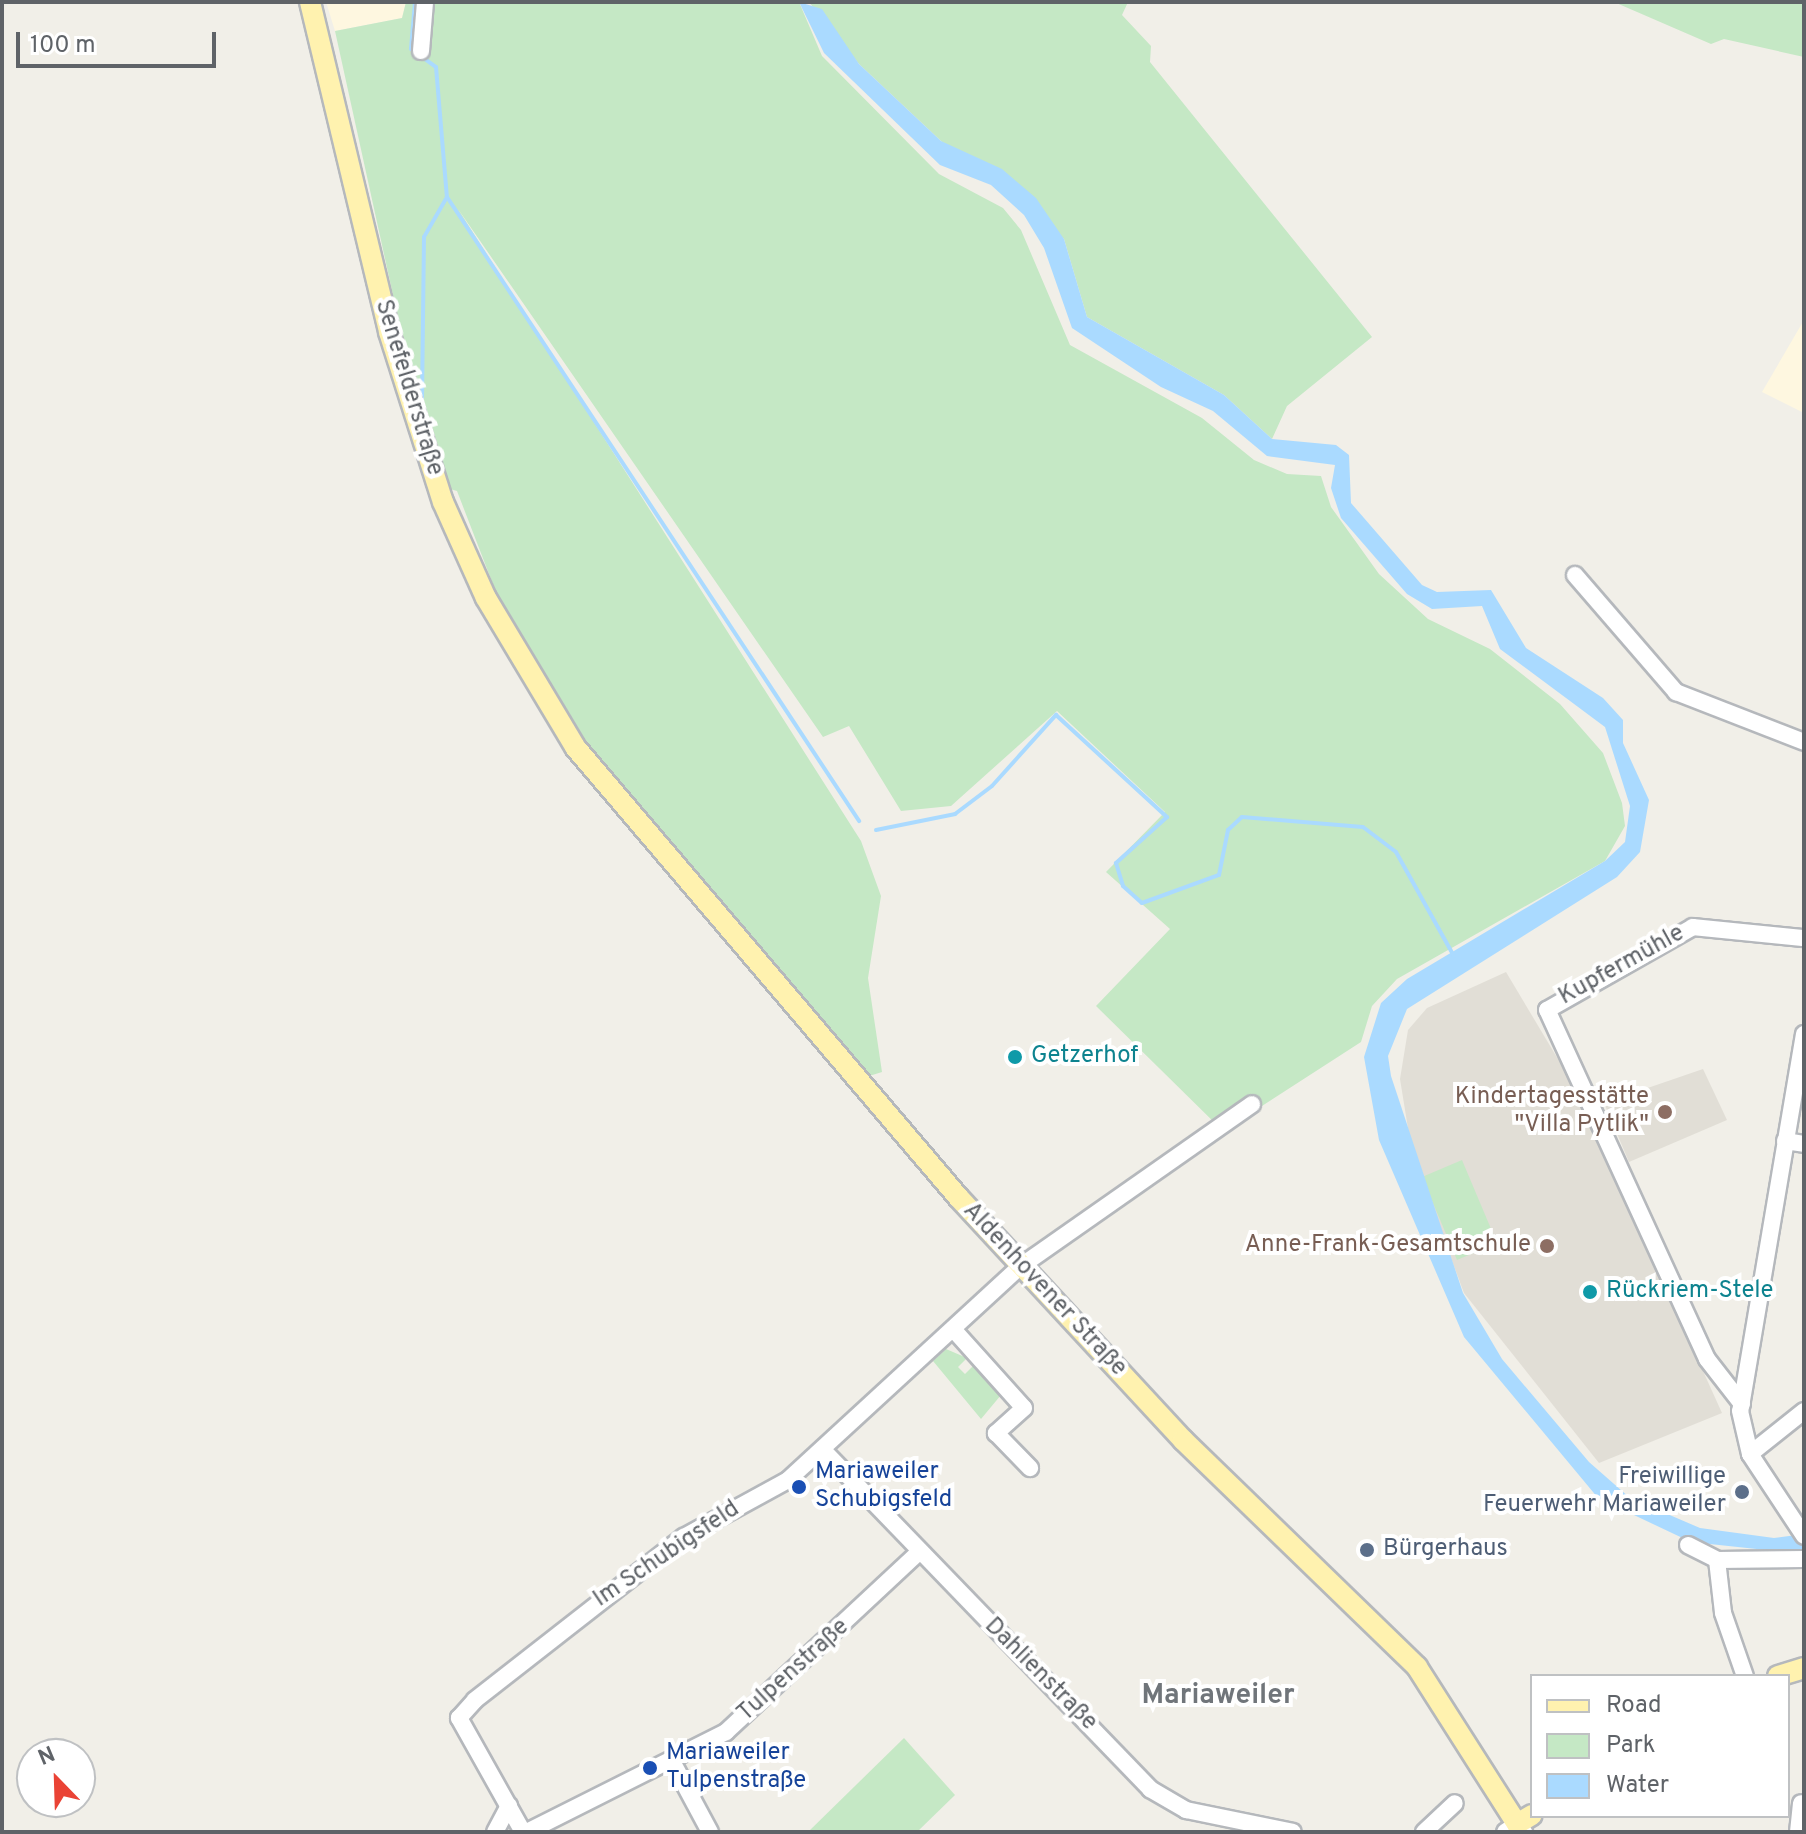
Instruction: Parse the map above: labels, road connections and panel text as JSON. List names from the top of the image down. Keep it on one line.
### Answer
{"streets":{"main road":["Senefelderstraße","Aldenhovener Straße"],"street":["Kupfermühle","Im Schubigsfeld","Tulpenstraße","Dahlienstraße"]},"crossings":[["Senefelderstraße","Aldenhovener Straße"],["Aldenhovener Straße","Im Schubigsfeld"],["Im Schubigsfeld","Dahlienstraße"],["Tulpenstraße","Dahlienstraße"]],"districts":["Mariaweiler"],"places":["Getzerhof","Kindertagesstätte \"Villa Pytlik\"","Anne-Frank-Gesamtschule","Rückriem-Stele","Mariaweiler Schubigsfeld","Freiwillige Feuerwehr Mariaweiler","Bürgerhaus","Mariaweiler Tulpenstraße"],"legend":["Road","Park","Water"],"scale_bar":"100 m","north":"top left"}
